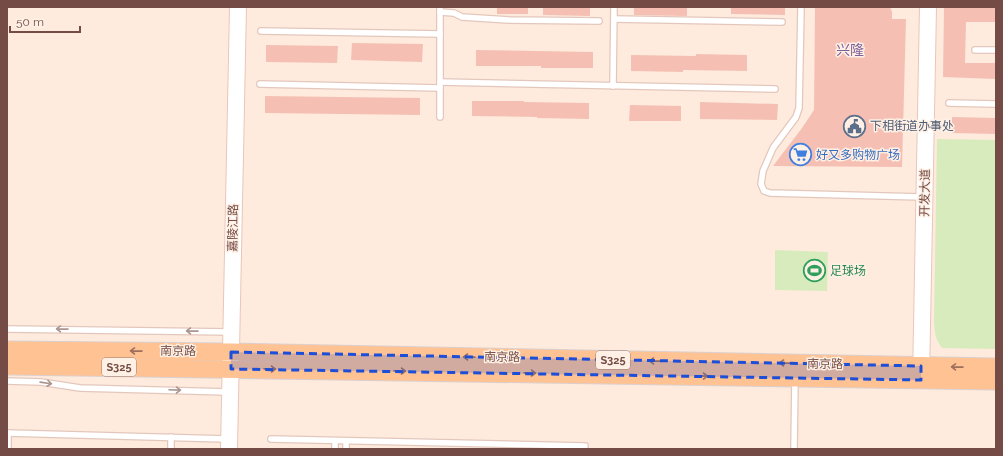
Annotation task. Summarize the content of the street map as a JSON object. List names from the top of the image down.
{
  "streets": {
    "main road": ["南京路", "S325"],
    "street": ["开发大道", "嘉陵江路"]
  },
  "crossings": [
    ["开发大道", "南京路"],
    ["嘉陵江路", "南京路"]
  ],
  "districts": ["兴隆"],
  "places": {
    "public building": ["下相街道办事处"],
    "supermarket": ["好又多购物广场"],
    "sports": ["足球场"]
  },
  "scale_bar": "50 m"
}
